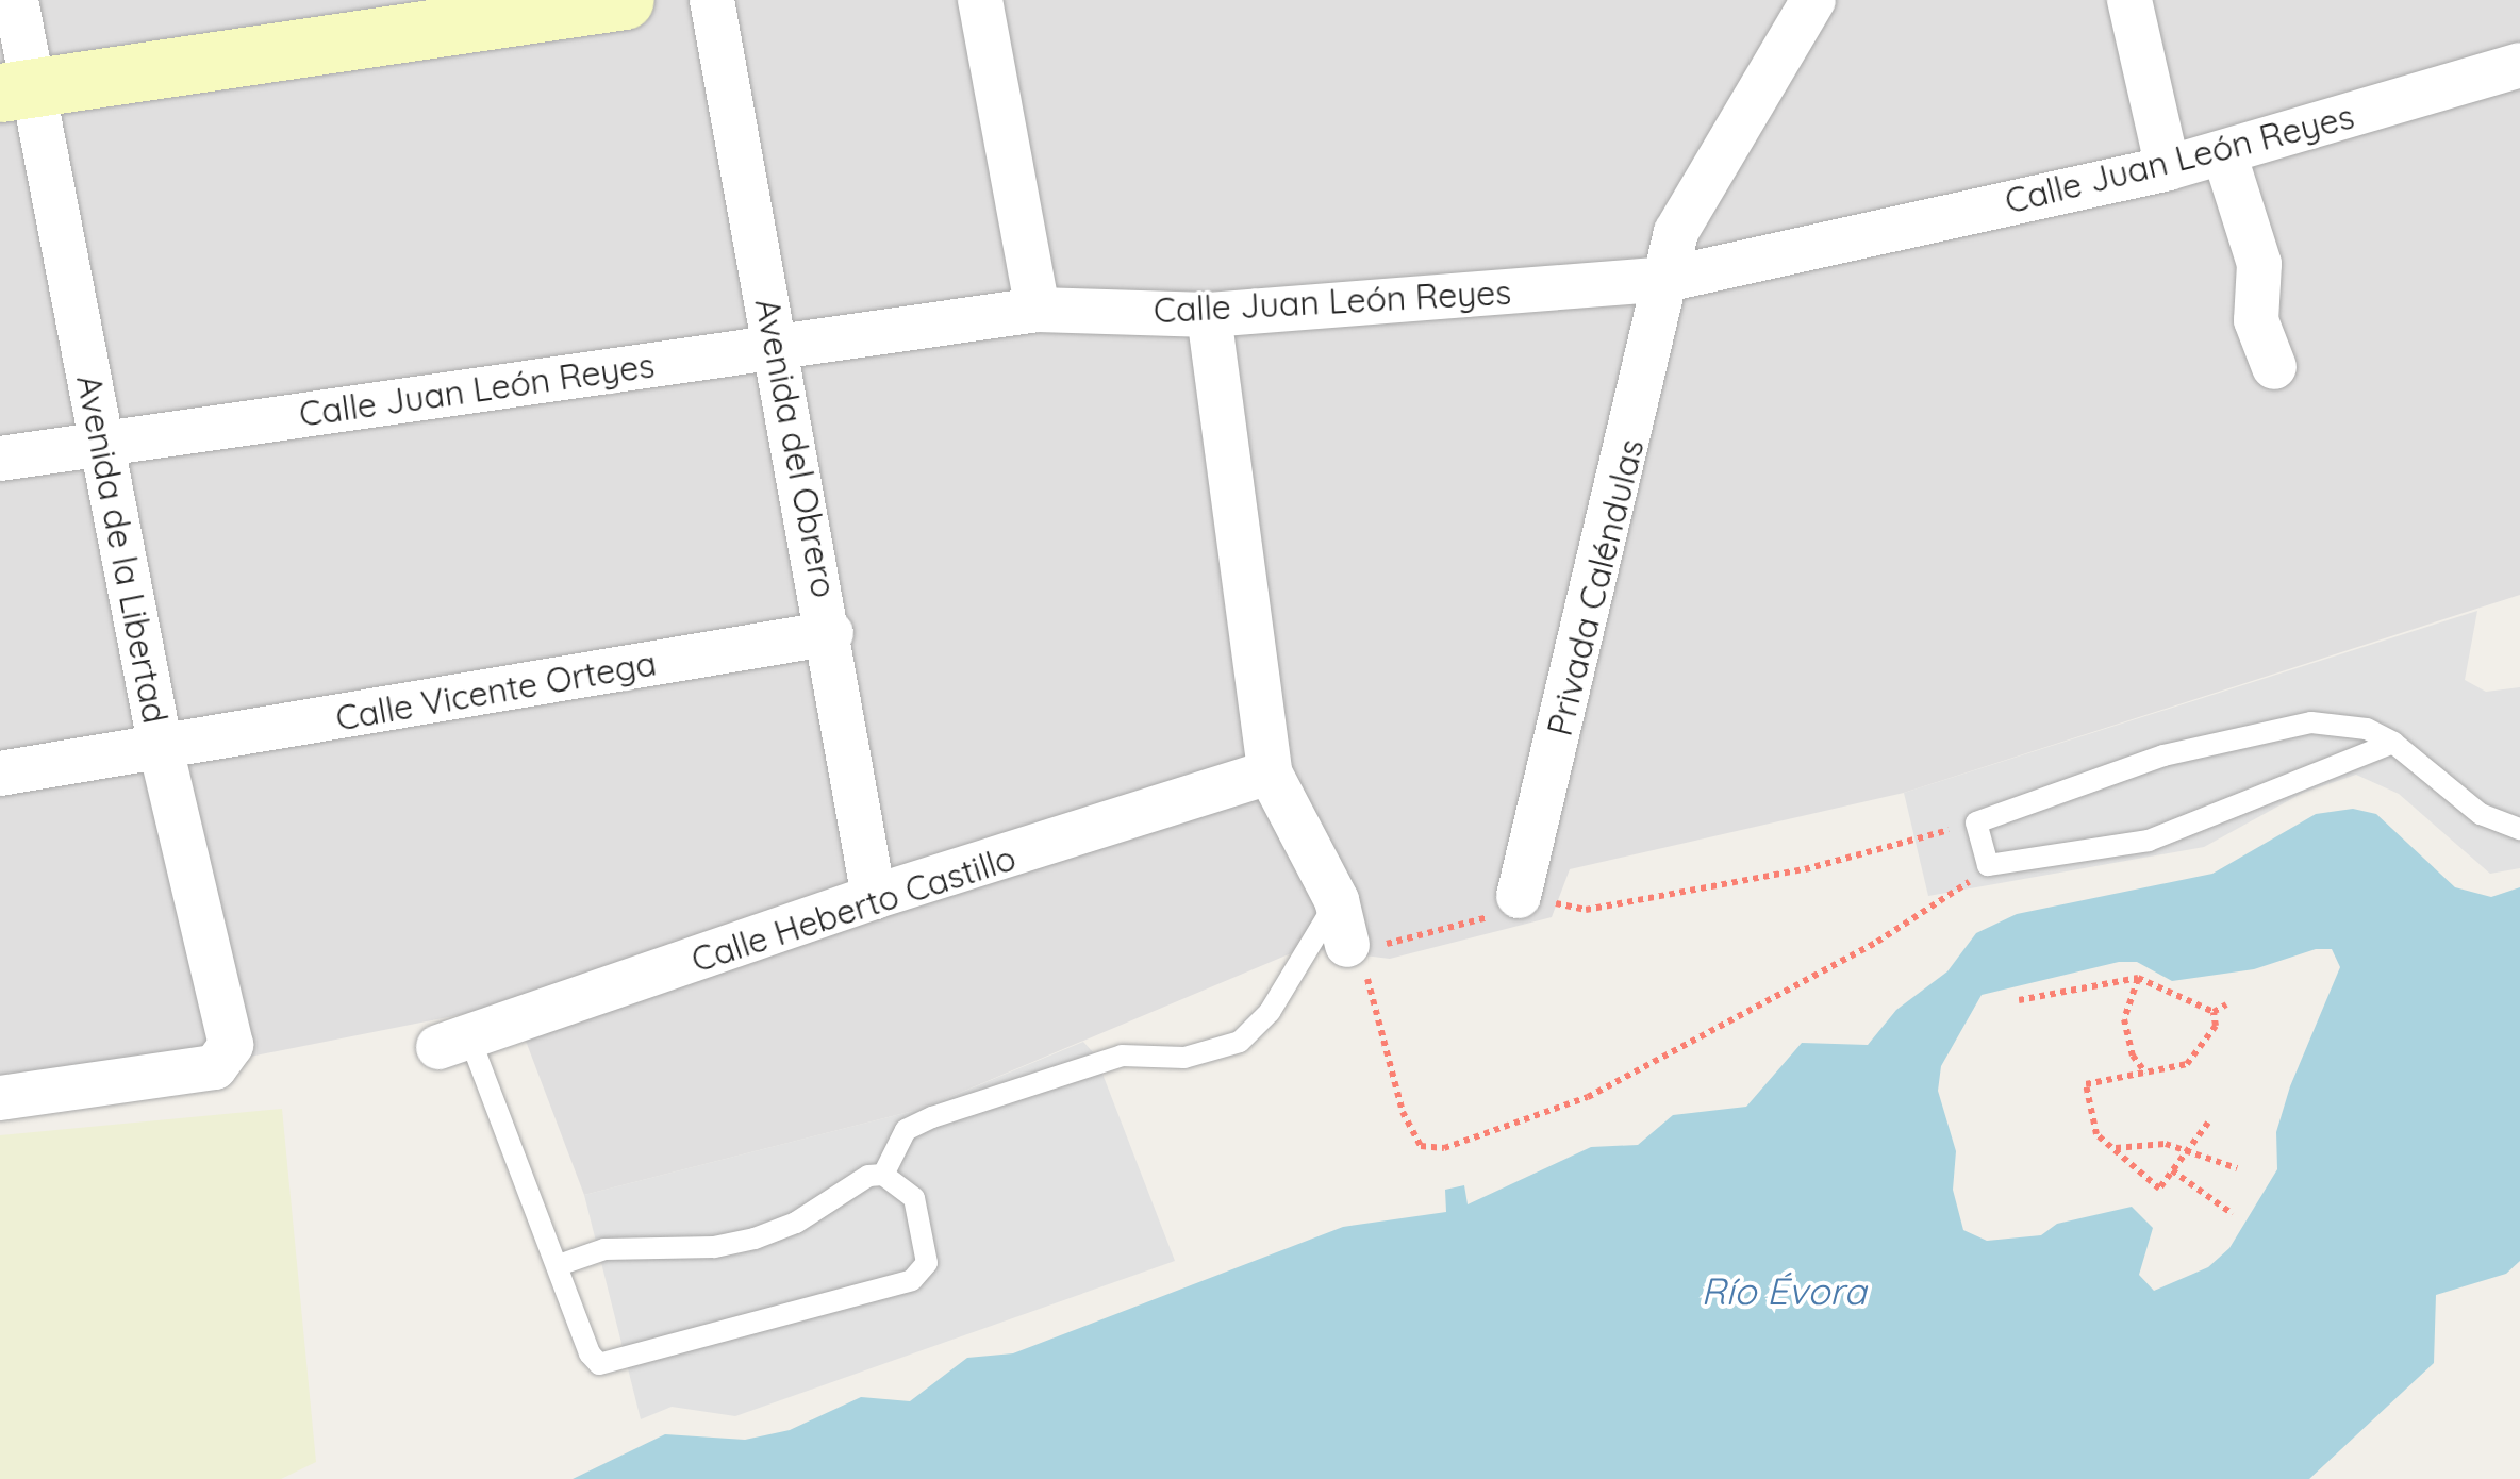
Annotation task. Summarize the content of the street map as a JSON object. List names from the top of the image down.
{
  "streets": {
    "street": [
      "Calle Juan León Reyes",
      "Avenida del Obrero",
      "Avenida de la Libertad",
      "Privada Caléndulas",
      "Calle Vicente Ortega",
      "Calle Heberto Castillo"
    ]
  },
  "crossings": [
    ["Calle Juan León Reyes", "Avenida del Obrero"],
    ["Calle Juan León Reyes", "Avenida de la Libertad"],
    ["Calle Juan León Reyes", "Privada Caléndulas"],
    ["Avenida del Obrero", "Calle Vicente Ortega"],
    ["Avenida del Obrero", "Calle Heberto Castillo"],
    ["Avenida de la Libertad", "Calle Vicente Ortega"]
  ],
  "water": ["Río Évora"]
}
